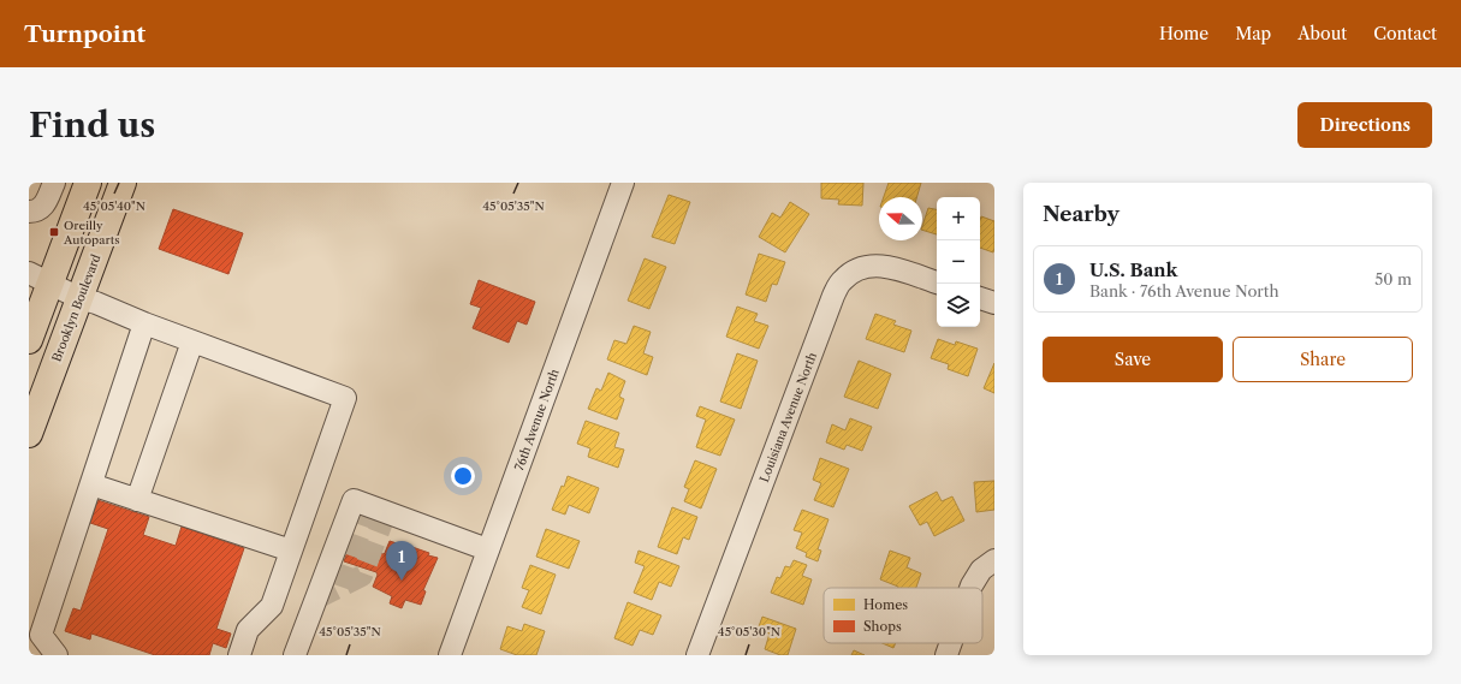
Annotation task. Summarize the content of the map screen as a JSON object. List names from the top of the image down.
{
  "streets": {
    "main road": ["Brooklyn Boulevard"],
    "street": ["Louisiana Avenue North", "76th Avenue North"]
  },
  "places": {
    "transit": ["Oreilly Autoparts"]
  },
  "legend": ["Homes", "Shops"],
  "north": "left",
  "page": {
    "header": "Turnpoint",
    "nav": [
      "Home",
      "Map",
      "About",
      "Contact"
    ],
    "buttons": [
      "Directions",
      ["Save", "Share"]
    ],
    "title": "Find us",
    "heading": "Nearby",
    "map_buttons": ["+", "−"],
    "list": [
      {
        "mark": "1",
        "name": "U.S. Bank",
        "note": "Bank · 76th Avenue North",
        "value": "50 m"
      }
    ],
    "pins": "1"
  },
  "coordinates": ["45°05'40\"N", "45°05'35\"N", "45°05'30\"N"]
}
